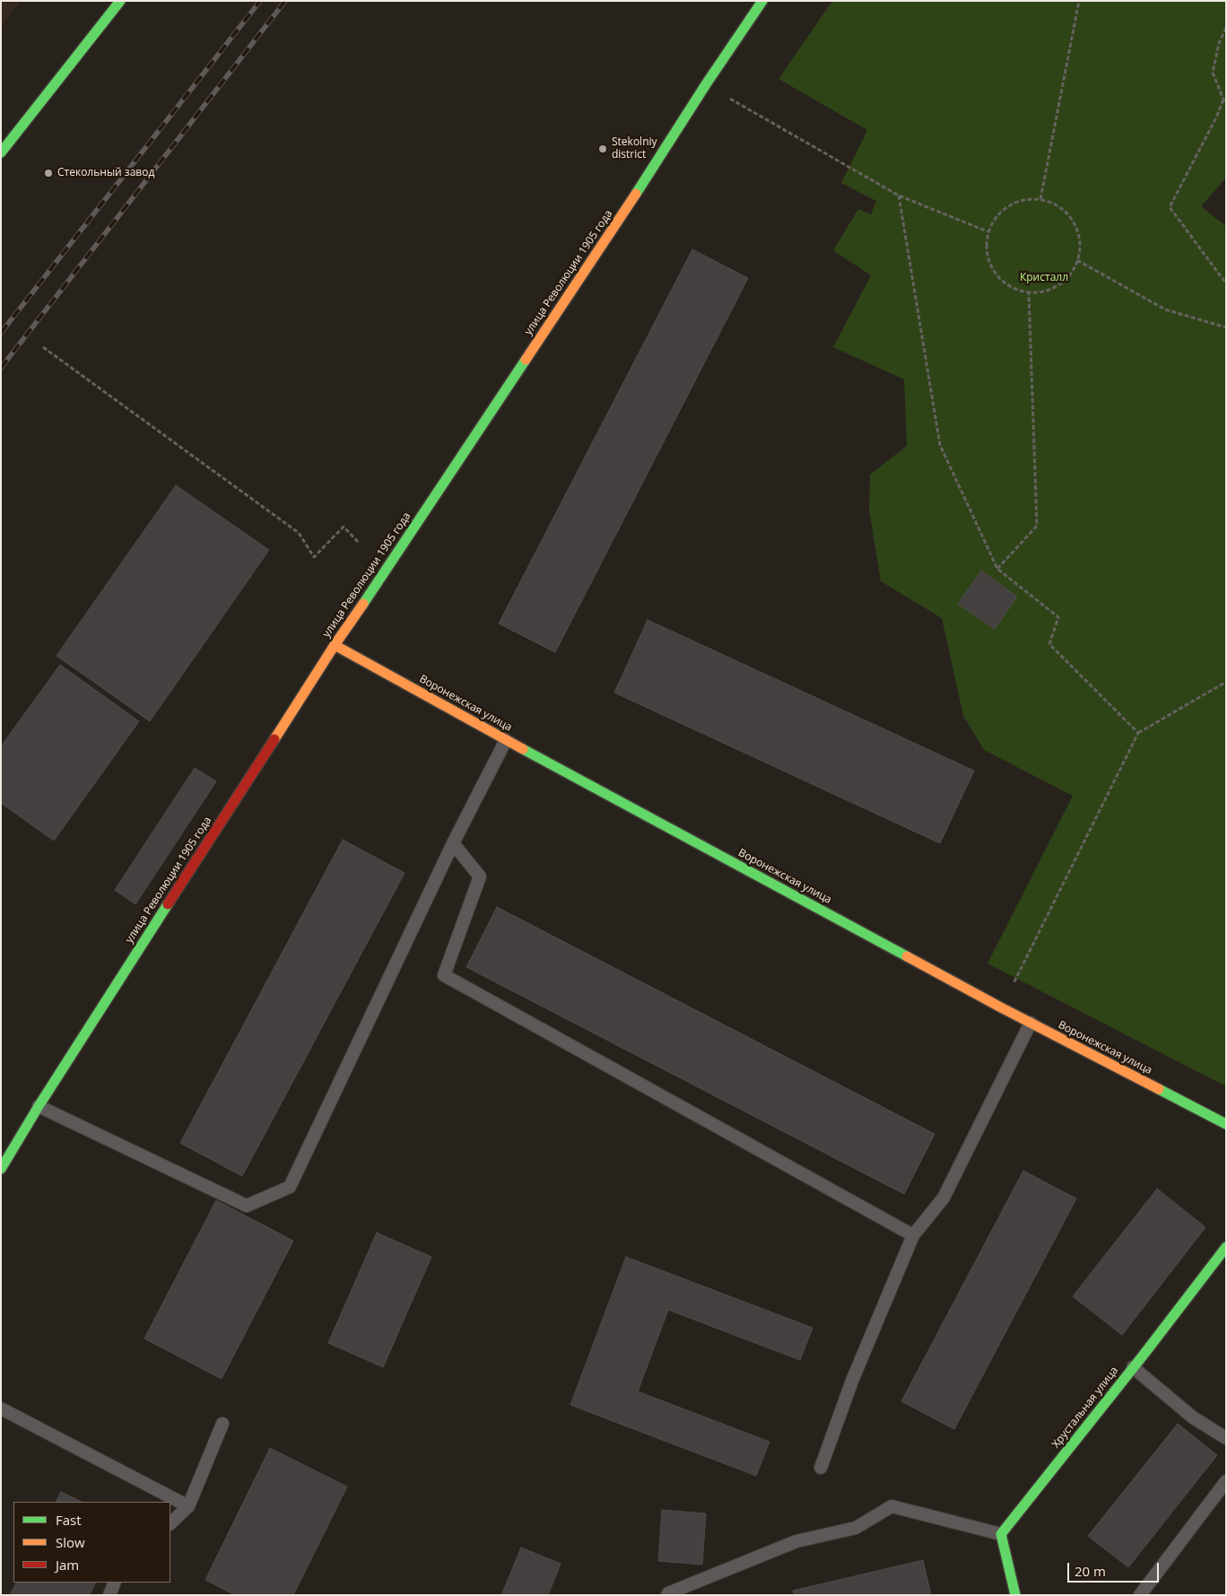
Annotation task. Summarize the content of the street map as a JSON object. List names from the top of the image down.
{
  "streets": {
    "street": ["улица Революции 1905 года", "Воронежская улица", "Хрустальная улица"]
  },
  "crossings": [
    ["улица Революции 1905 года", "Воронежская улица"]
  ],
  "parks": ["Кристалл"],
  "places": ["Stekolniy district", "Стекольный завод"],
  "legend": ["Fast", "Slow", "Jam"],
  "scale_bar": "20 m"
}
